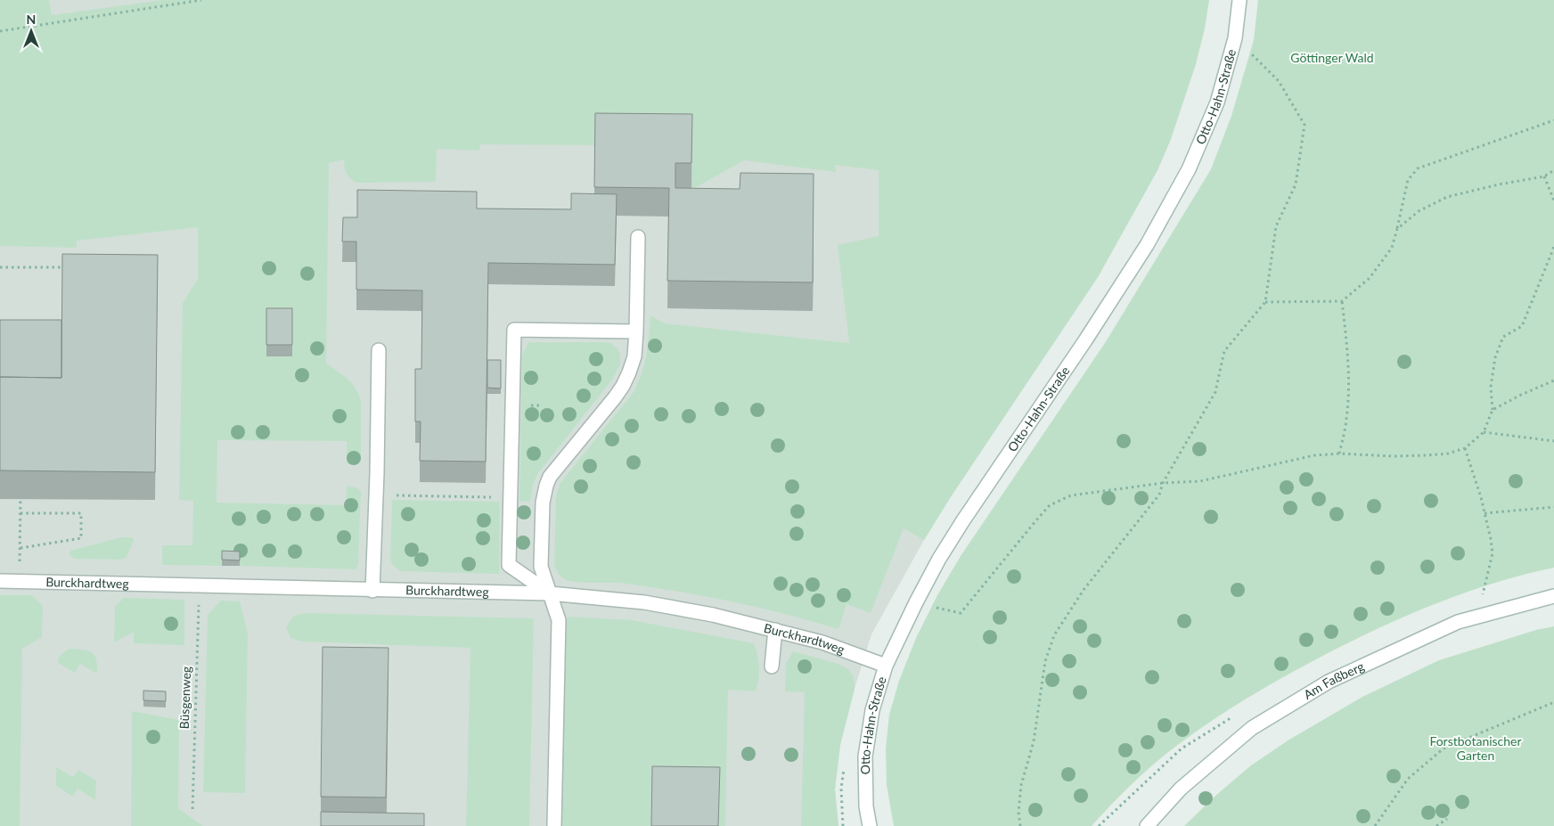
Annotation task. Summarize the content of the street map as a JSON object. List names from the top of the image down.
{
  "streets": {
    "street": ["Otto-Hahn-Straße", "Burckhardtweg", "Am Faßberg"],
    "path": ["Büsgenweg"]
  },
  "crossings": [
    ["Otto-Hahn-Straße", "Burckhardtweg"],
    ["Burckhardtweg", "Büsgenweg"]
  ],
  "parks": ["Göttinger Wald", "Forstbotanischer Garten"],
  "north": "top"
}
